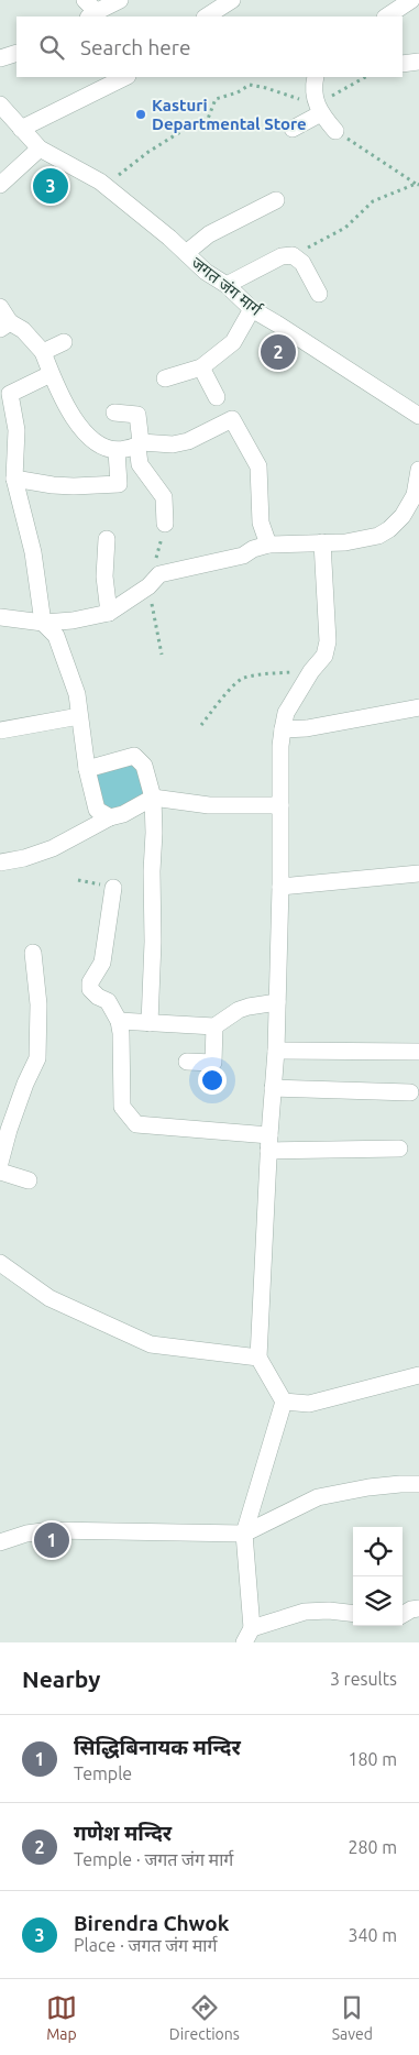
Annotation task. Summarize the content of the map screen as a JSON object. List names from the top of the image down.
{
  "streets": {
    "street": ["जगत जंग मार्ग"]
  },
  "places": ["Kasturi Departmental Store"],
  "page": {
    "search": "Search here",
    "pins": ["3", "2", "1"],
    "heading": ["Nearby", "3 results"],
    "list": [
      {
        "mark": "1",
        "name": "सिद्धिबिनायक मन्दिर",
        "note": "Temple",
        "value": "180 m"
      },
      {
        "mark": "2",
        "name": "गणेश मन्दिर",
        "note": "Temple · जगत जंग मार्ग",
        "value": "280 m"
      },
      {
        "mark": "3",
        "name": "Birendra Chwok",
        "note": "Place · जगत जंग मार्ग",
        "value": "340 m"
      }
    ],
    "nav": ["Map", "Directions", "Saved"]
  }
}
